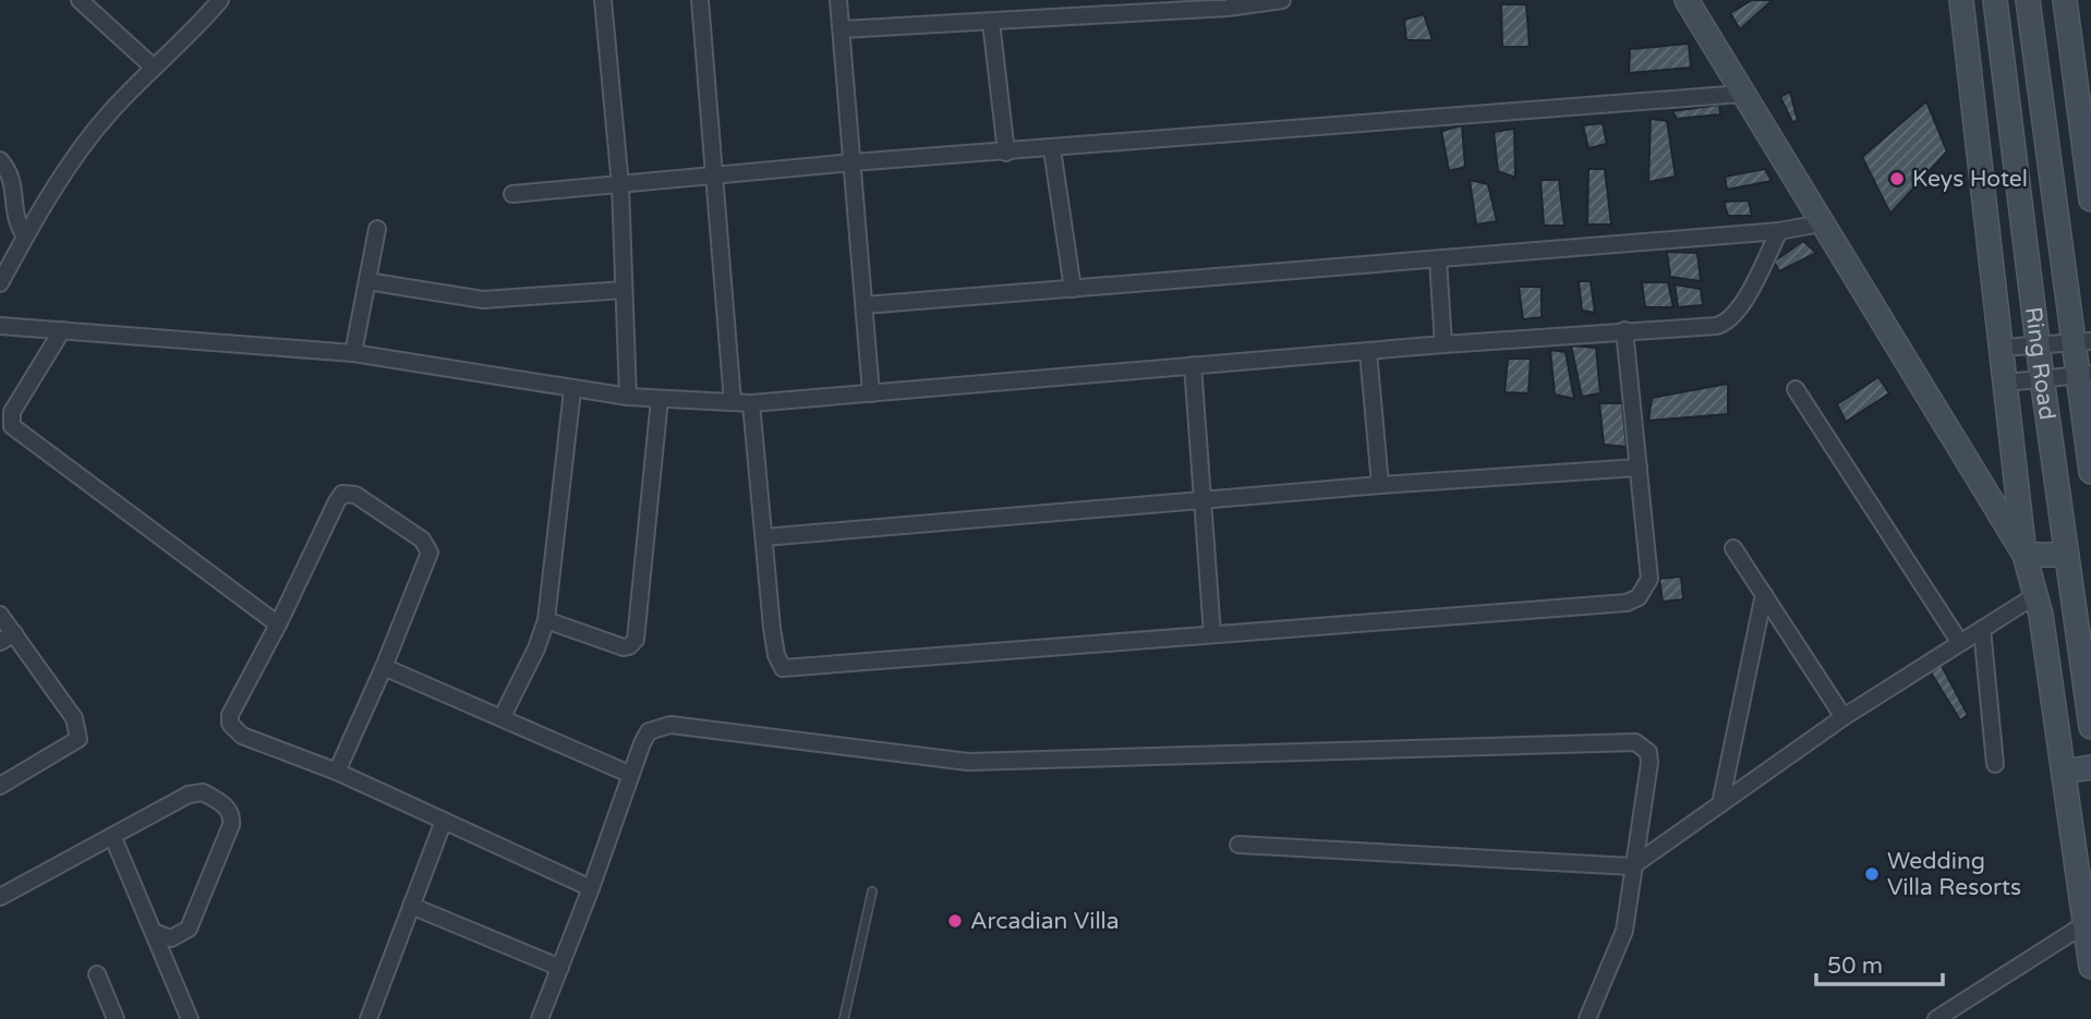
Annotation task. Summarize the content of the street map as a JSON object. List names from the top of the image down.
{
  "streets": {
    "street": ["Ring Road"]
  },
  "places": ["Keys Hotel", "Wedding Villa Resorts", "Arcadian Villa"],
  "scale_bar": "50 m"
}
